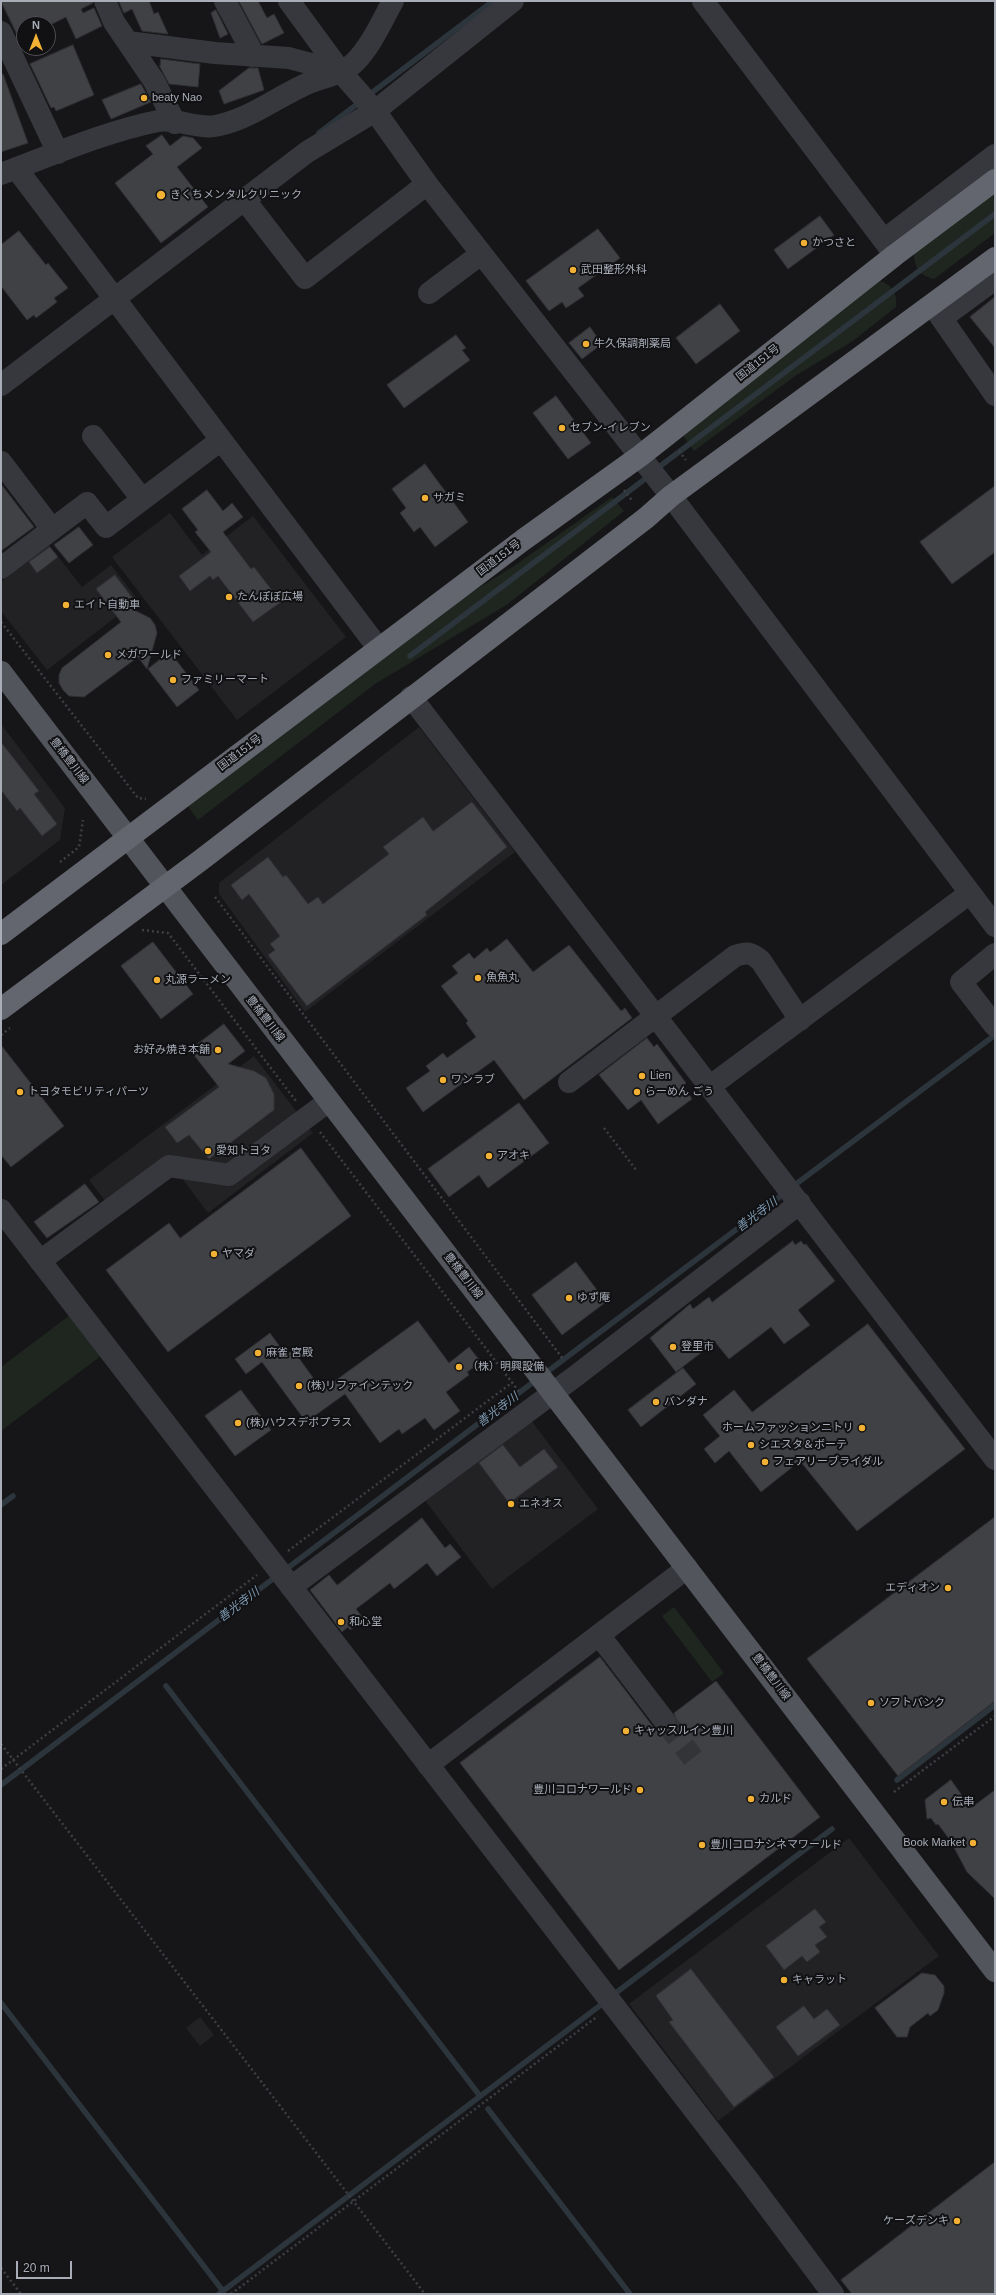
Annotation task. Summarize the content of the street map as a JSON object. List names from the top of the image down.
{
  "streets": {
    "highway": ["国道151号"],
    "main road": ["豊橋豊川線"]
  },
  "crossings": [
    ["国道151号", "豊橋豊川線"]
  ],
  "water": ["善光寺川"],
  "places": [
    "beaty Nao",
    "きくちメンタルクリニック",
    "かつさと",
    "武田整形外科",
    "牛久保調剤薬局",
    "セブン-イレブン",
    "サガミ",
    "たんぽぽ広場",
    "エイト自動車",
    "メガワールド",
    "ファミリーマート",
    "魚魚丸",
    "丸源ラーメン",
    "お好み焼き本舗",
    "Lien",
    "ワンラブ",
    "トヨタモビリティパーツ",
    "らーめん ごう",
    "愛知トヨタ",
    "アオキ",
    "ヤマダ",
    "ゆず庵",
    "登里市",
    "麻雀 宮殿",
    "（株）明興設備",
    "(株)リファインテック",
    "バンダナ",
    "(株)ハウスデポプラス",
    "ホームファッションニトリ",
    "シエスタ＆ボーテ",
    "フェアリーブライダル",
    "エネオス",
    "エディオン",
    "和心堂",
    "ソフトバンク",
    "キャッスルイン豊川",
    "豊川コロナワールド",
    "カルド",
    "伝串",
    "Book Market",
    "豊川コロナシネマワールド",
    "キャラット",
    "ケーズデンキ"
  ],
  "scale_bar": "20 m",
  "north": "top"
}
